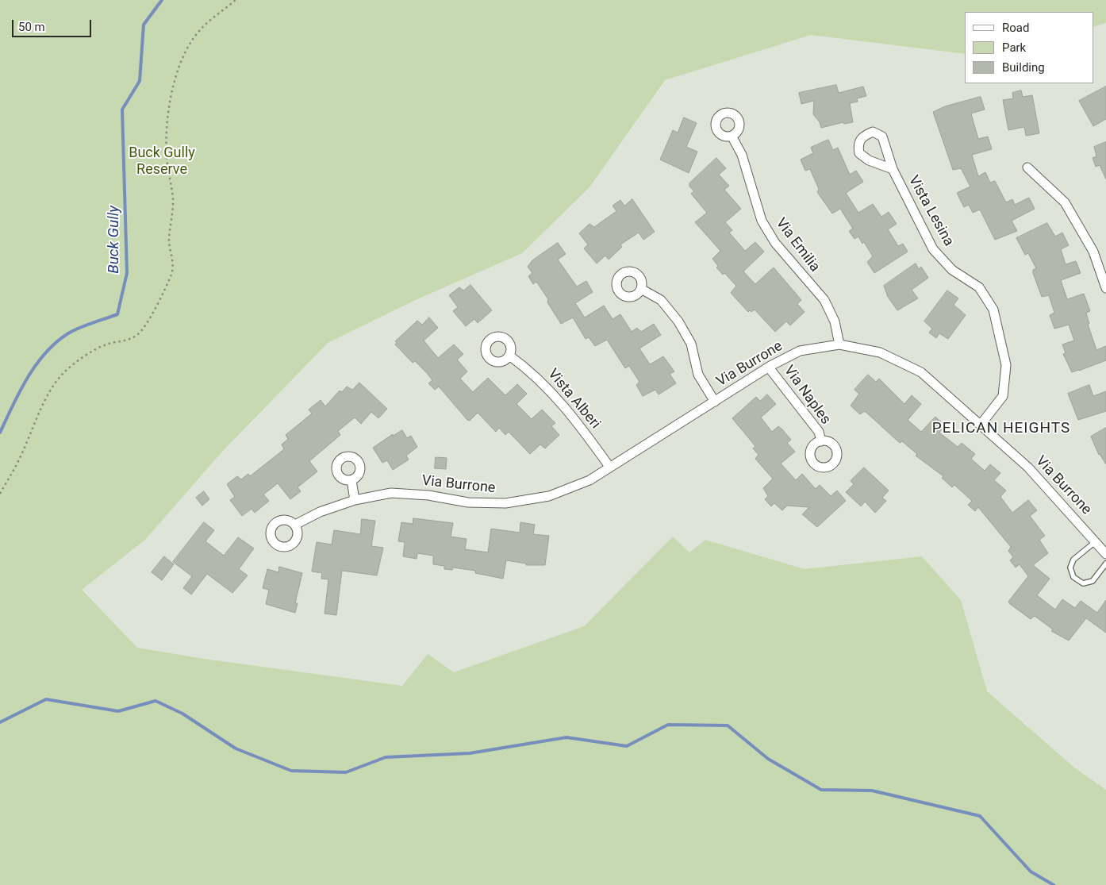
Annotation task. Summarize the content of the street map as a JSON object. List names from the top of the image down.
{
  "streets": {
    "street": [
      "Vista Lesina",
      "Via Emilia",
      "Via Burrone",
      "Via Naples",
      "Vista Alberi"
    ]
  },
  "crossings": [
    ["Vista Lesina", "Via Burrone"],
    ["Via Emilia", "Via Burrone"],
    ["Via Burrone", "Via Naples"],
    ["Via Burrone", "Vista Alberi"]
  ],
  "districts": ["PELICAN HEIGHTS"],
  "water": ["Buck Gully"],
  "parks": ["Buck Gully Reserve"],
  "legend": ["Road", "Park", "Building"],
  "scale_bar": "50 m"
}
